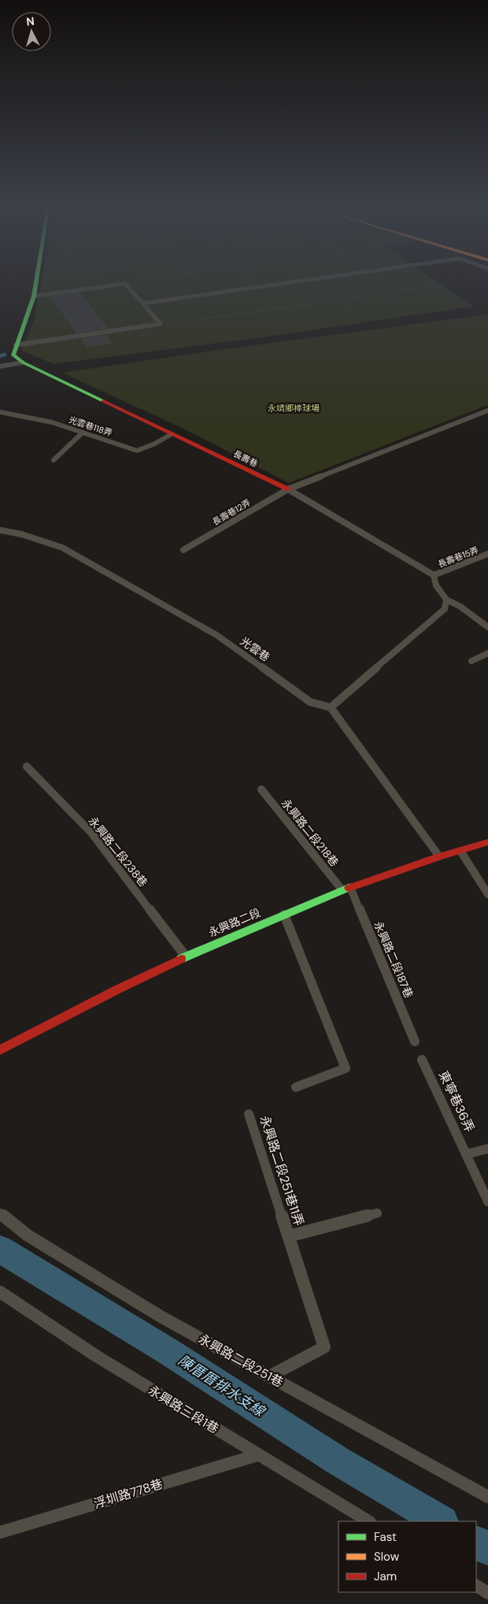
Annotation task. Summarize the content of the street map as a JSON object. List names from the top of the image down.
{
  "streets": {
    "street": ["長壽巷", "永興路二段"],
    "lane": [
      "光雲巷118弄",
      "長壽巷12弄",
      "長壽巷15弄",
      "光雲巷",
      "永興路二段218巷",
      "永興路二段238巷",
      "永興路二段187巷",
      "東寧巷36弄",
      "永興路二段251巷11弄",
      "永興路二段251巷",
      "永興路三段1巷",
      "浮圳路778巷"
    ]
  },
  "crossings": [
    ["光雲巷118弄", "長壽巷"],
    ["長壽巷", "長壽巷12弄"],
    ["長壽巷", "長壽巷15弄"],
    ["永興路二段218巷", "永興路二段"],
    ["永興路二段218巷", "永興路二段187巷"],
    ["永興路二段238巷", "永興路二段"],
    ["永興路二段", "永興路二段187巷"],
    ["永興路二段251巷11弄", "永興路二段251巷"],
    ["永興路三段1巷", "浮圳路778巷"]
  ],
  "water": ["陳厝厝排水支線"],
  "parks": ["永靖鄉棒球場"],
  "legend": ["Fast", "Slow", "Jam"],
  "north": "top"
}
